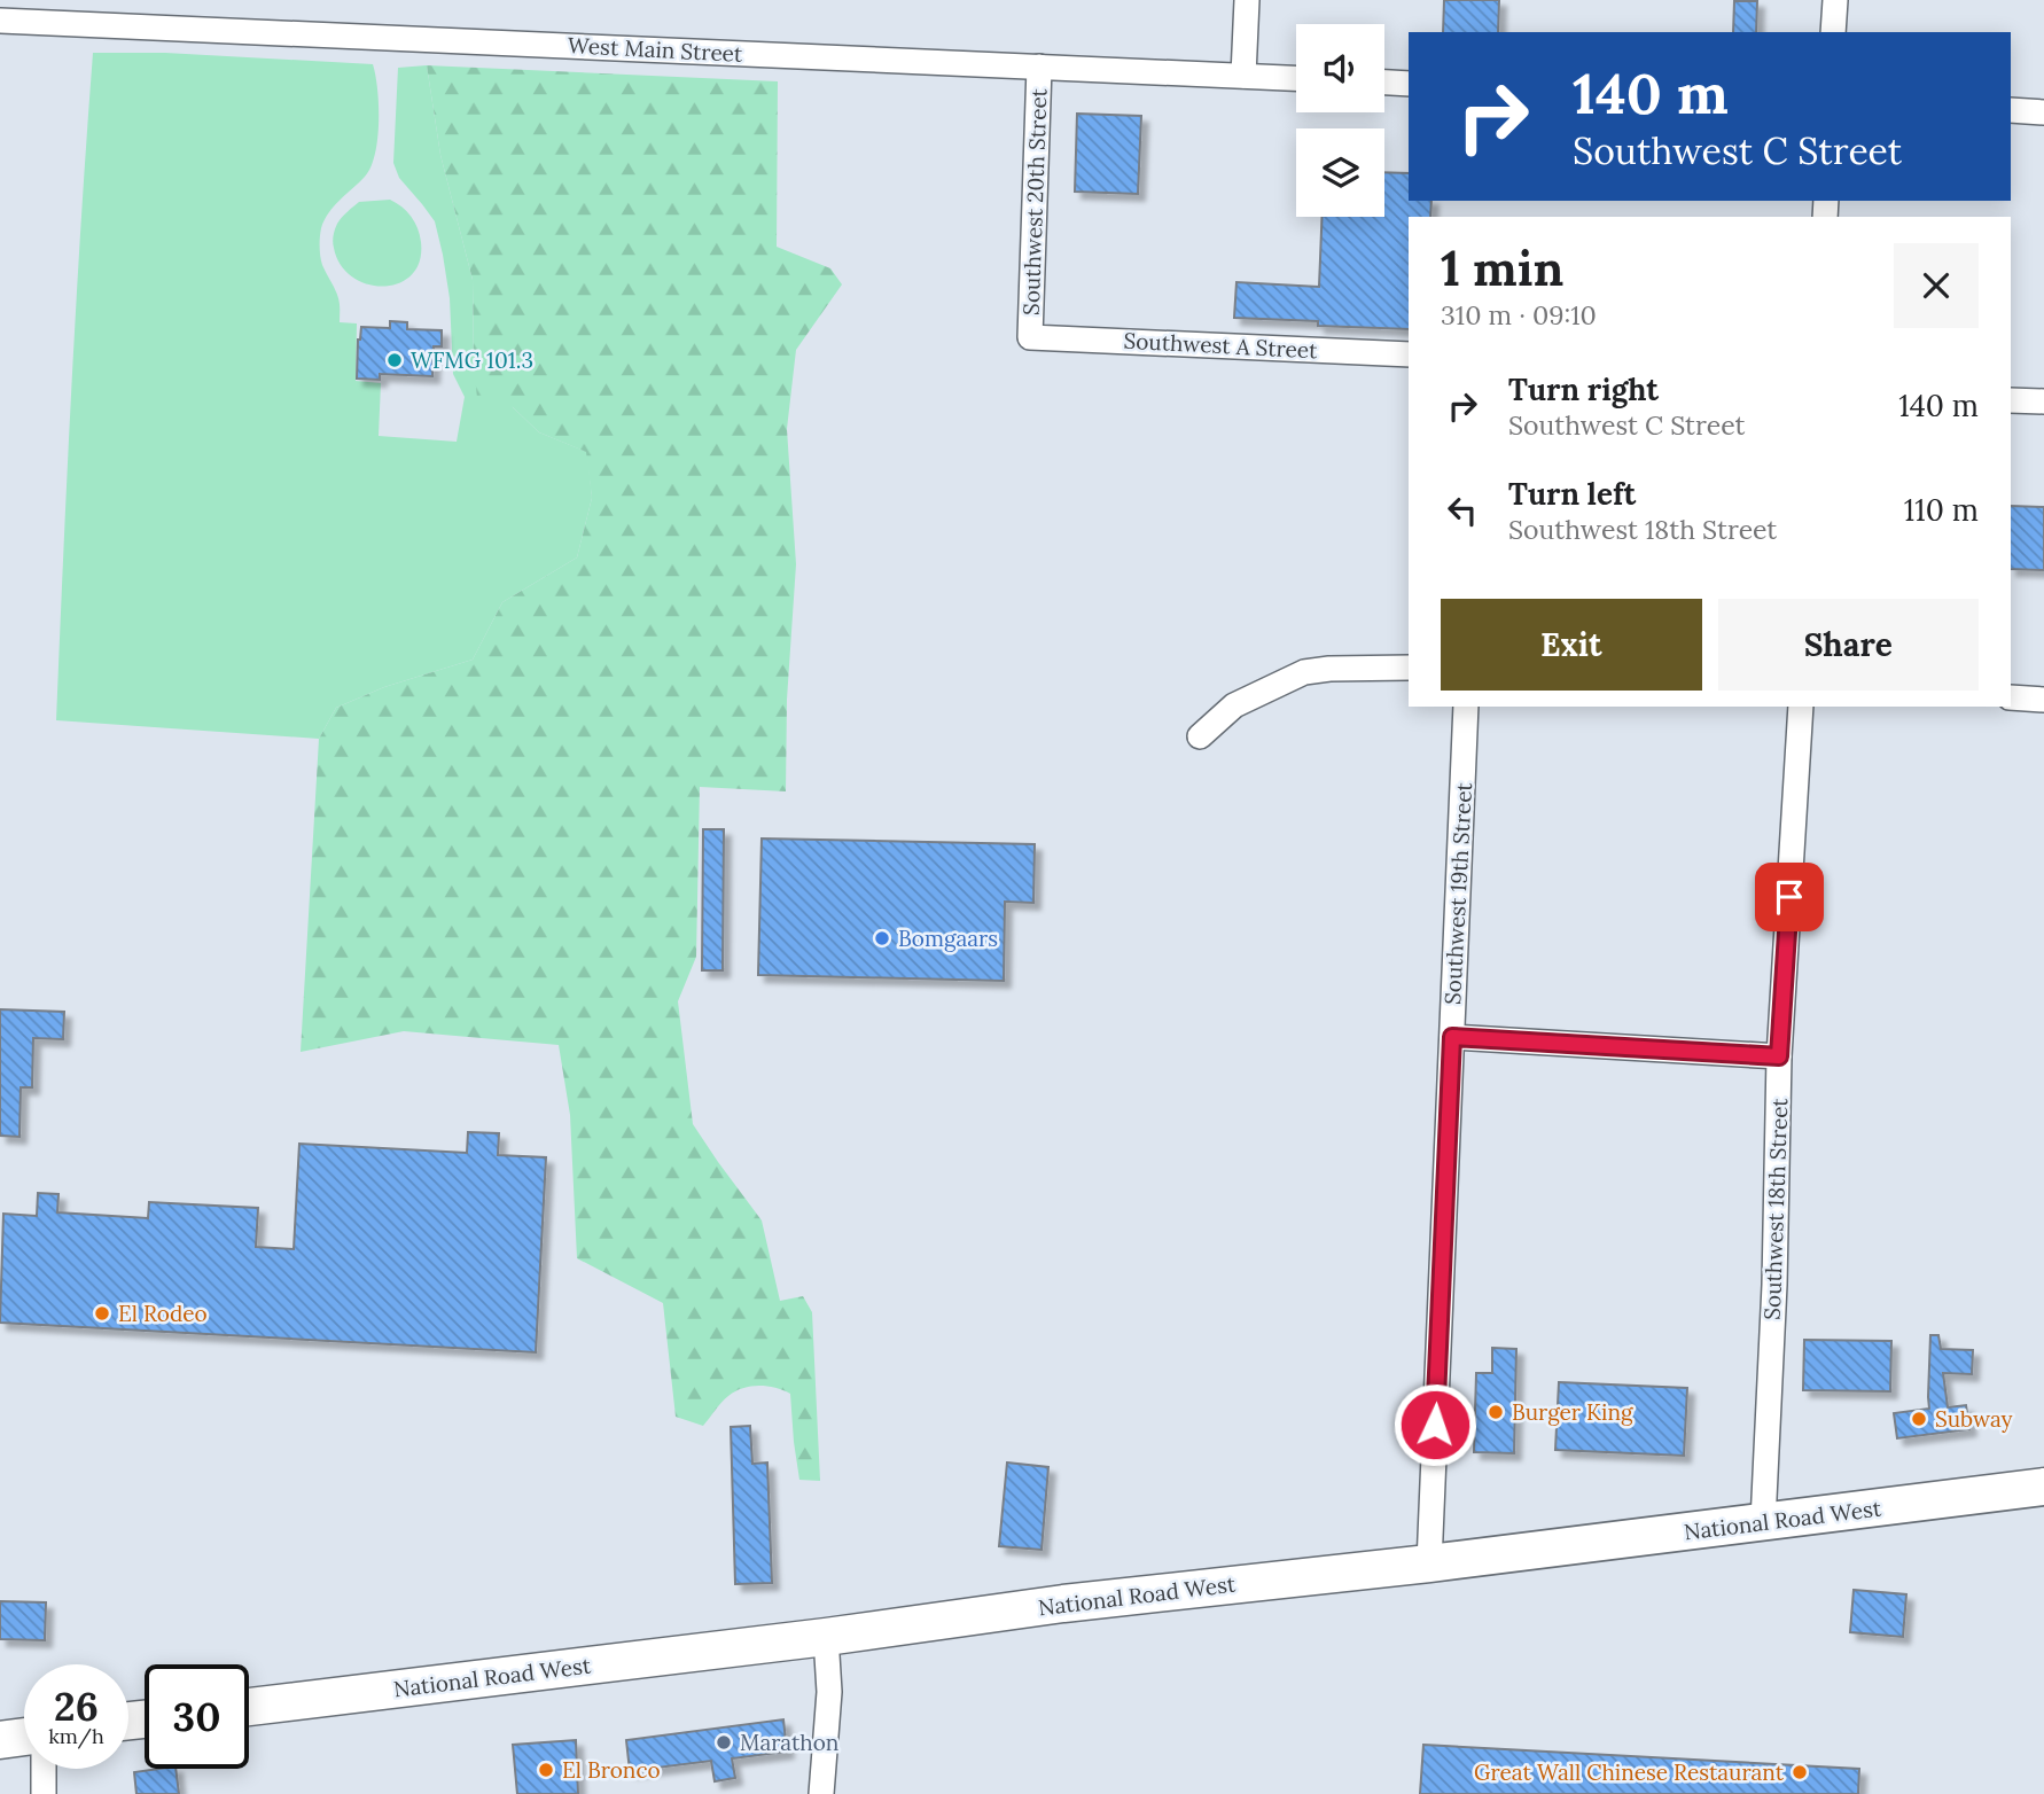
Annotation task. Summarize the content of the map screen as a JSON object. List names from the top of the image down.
{
  "streets": {
    "main road": ["National Road West"],
    "street": [
      "West Main Street",
      "Southwest 20th Street",
      "Southwest A Street",
      "Southwest 19th Street",
      "Southwest 18th Street"
    ]
  },
  "crossings": [
    ["West Main Street", "Southwest 20th Street"],
    ["Southwest 20th Street", "Southwest A Street"],
    ["Southwest 19th Street", "National Road West"],
    ["Southwest 18th Street", "National Road West"]
  ],
  "places": [
    "WFMG 101.3",
    "Bomgaars",
    "El Rodeo",
    "Burger King",
    "Subway",
    "Marathon",
    "El Bronco",
    "Great Wall Chinese Restaurant"
  ],
  "page": {
    "turn": ["140 m", "Southwest C Street"],
    "heading": ["1 min", "310 m · 09:10"],
    "list": [
      {
        "name": "Turn right",
        "note": "Southwest C Street",
        "value": "140 m"
      },
      {
        "name": "Turn left",
        "note": "Southwest 18th Street",
        "value": "110 m"
      }
    ],
    "buttons": ["Exit", "Share"],
    "speed": "26 km/h",
    "limit": "30"
  }
}
